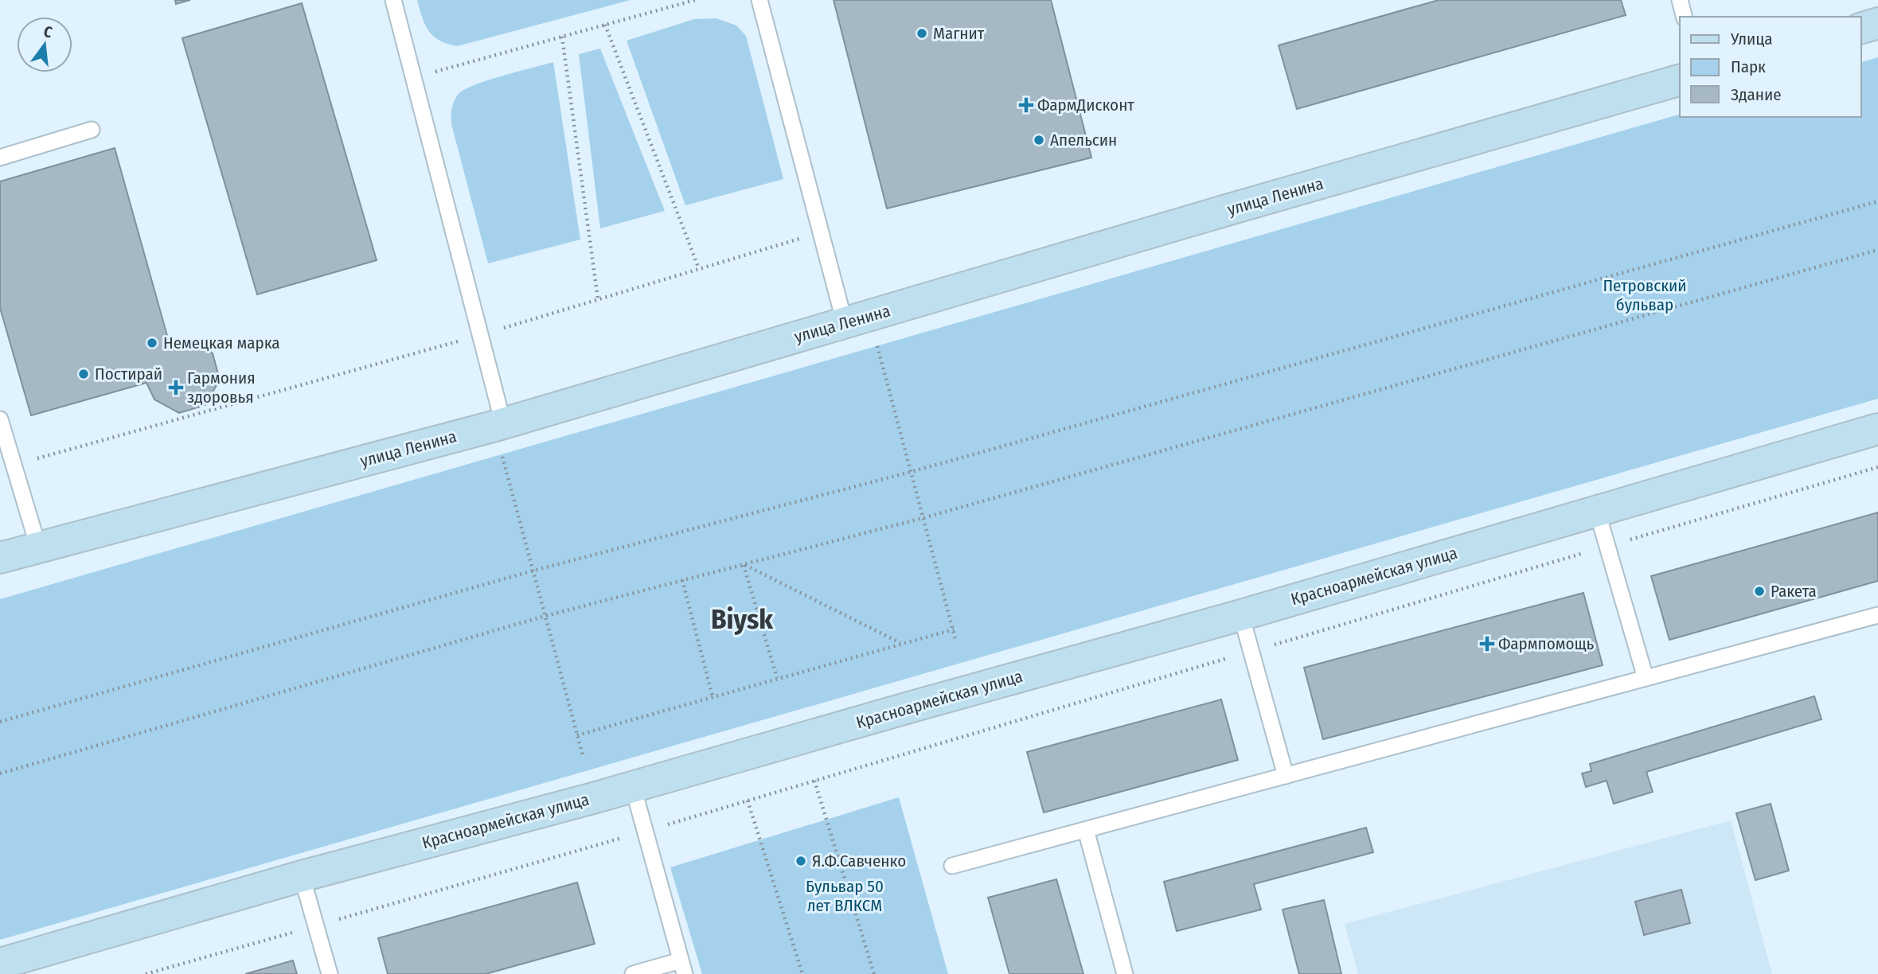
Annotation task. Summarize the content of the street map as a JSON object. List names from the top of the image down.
{
  "streets": {
    "main road": ["улица Ленина", "Красноармейская улица"]
  },
  "districts": ["Biysk"],
  "parks": ["Петровский бульвар", "Бульвар 50 лет ВЛКСМ"],
  "places": {
    "other": [
      "Магнит",
      "Апельсин",
      "Немецкая марка",
      "Постирай",
      "Ракета",
      "Я.Ф.Савченко"
    ],
    "health": ["ФармДисконт", "Гармония здоровья", "Фармпомощь"]
  },
  "legend": ["Улица", "Парк", "Здание"],
  "north": "top"
}
